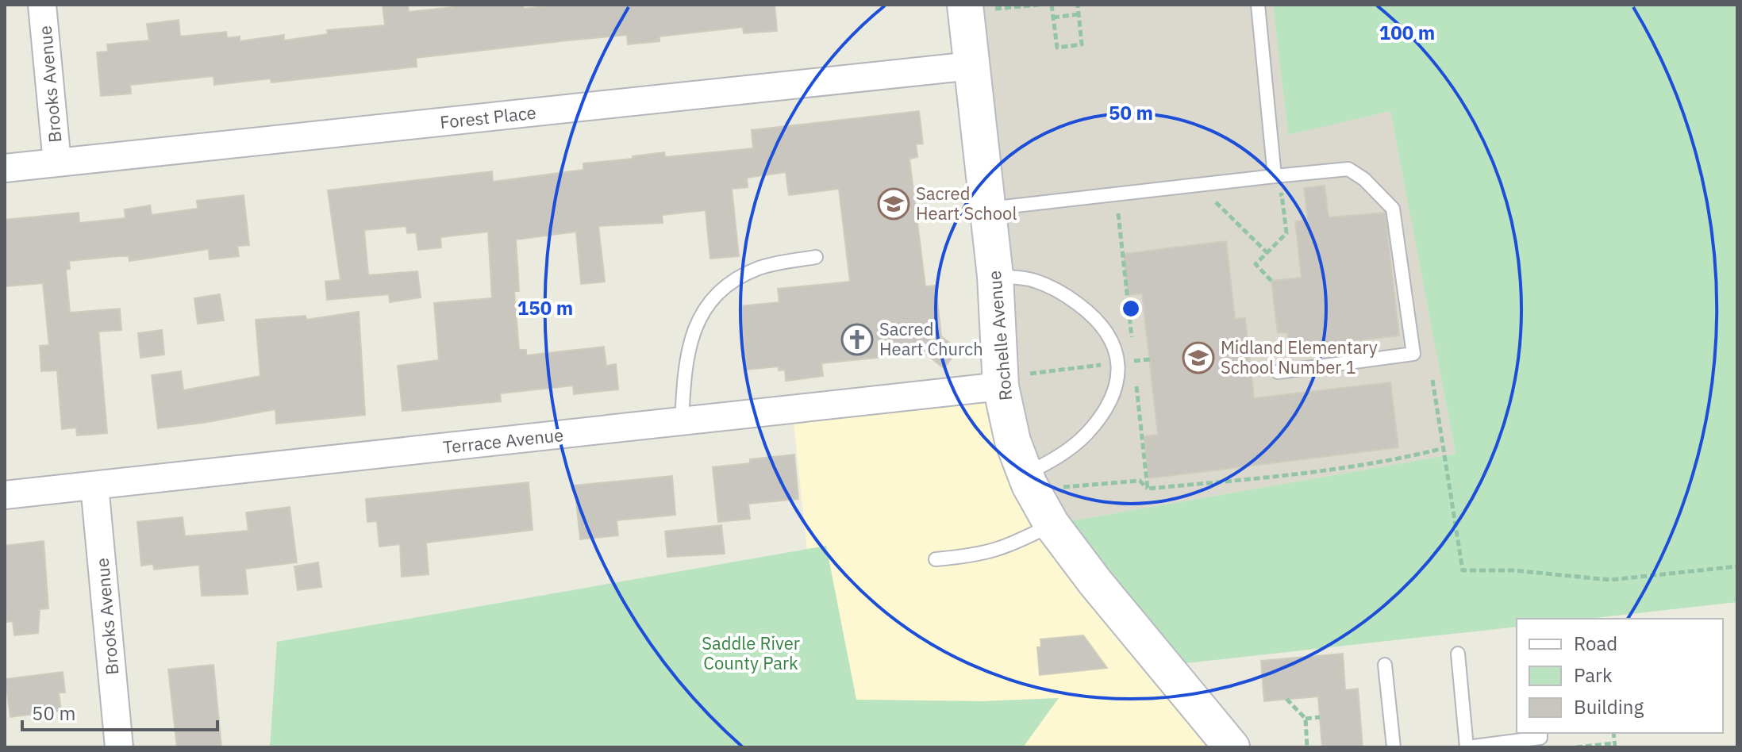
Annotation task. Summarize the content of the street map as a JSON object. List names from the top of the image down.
{
  "streets": {
    "street": [
      "Brooks Avenue",
      "Forest Place",
      "Rochelle Avenue",
      "Terrace Avenue"
    ]
  },
  "crossings": [
    ["Brooks Avenue", "Forest Place"],
    ["Brooks Avenue", "Terrace Avenue"],
    ["Forest Place", "Rochelle Avenue"],
    ["Rochelle Avenue", "Terrace Avenue"]
  ],
  "parks": ["Saddle River County Park"],
  "places": {
    "school or university": ["Sacred Heart School", "Midland Elementary School Number 1"],
    "church": ["Sacred Heart Church"]
  },
  "legend": ["Road", "Park", "Building"],
  "scale_bar": "50 m",
  "rings": ["100 m", "50 m", "150 m"]
}
